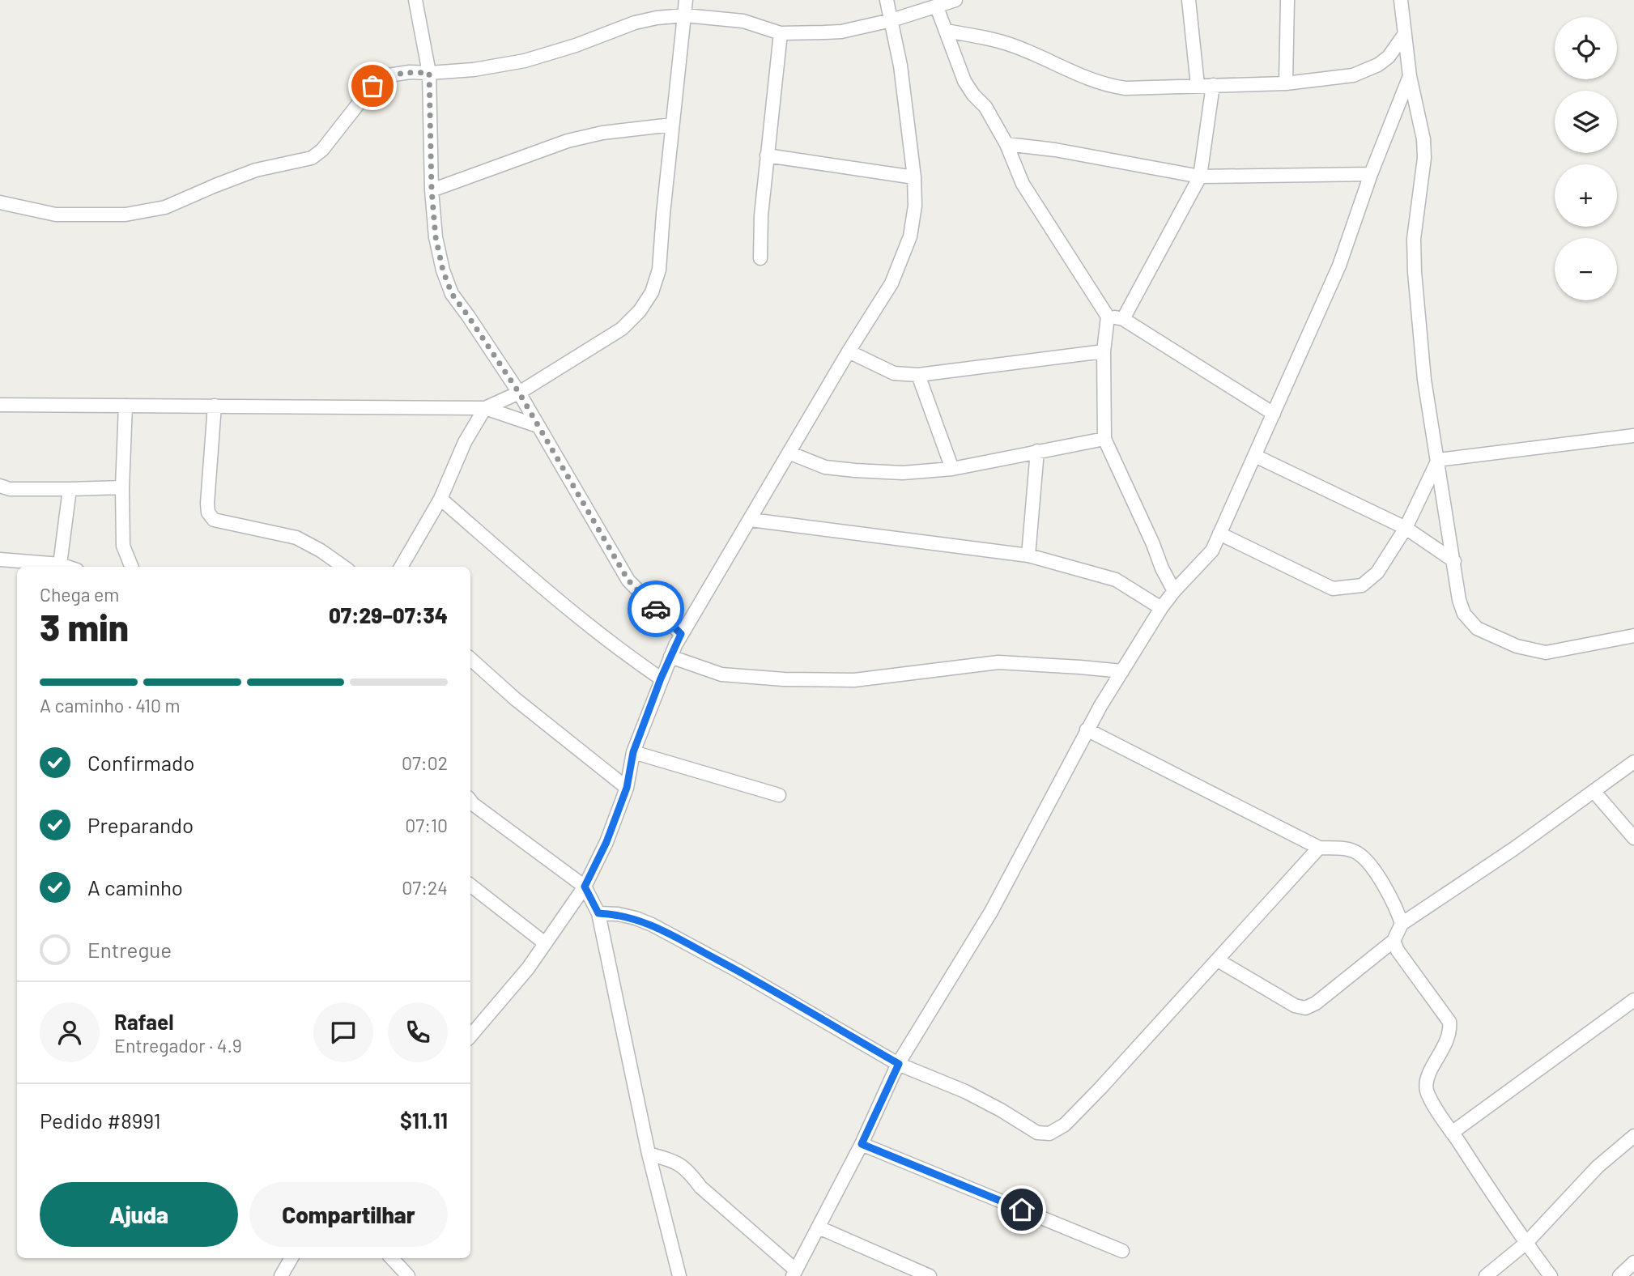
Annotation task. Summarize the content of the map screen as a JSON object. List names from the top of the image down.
{
  "page": {
    "map_buttons": ["+", "−"],
    "heading": ["3 min", "Chega em", "07:29–07:34"],
    "panel": [
      "Rafael",
      "Entregador · 4.9",
      "Pedido #8991",
      "$11.11"
    ],
    "bar": "A caminho · 410 m",
    "list": [
      ["Confirmado", "07:02"],
      ["Preparando", "07:10"],
      ["A caminho", "07:24"],
      "Entregue"
    ],
    "buttons": ["Ajuda", "Compartilhar"]
  }
}
